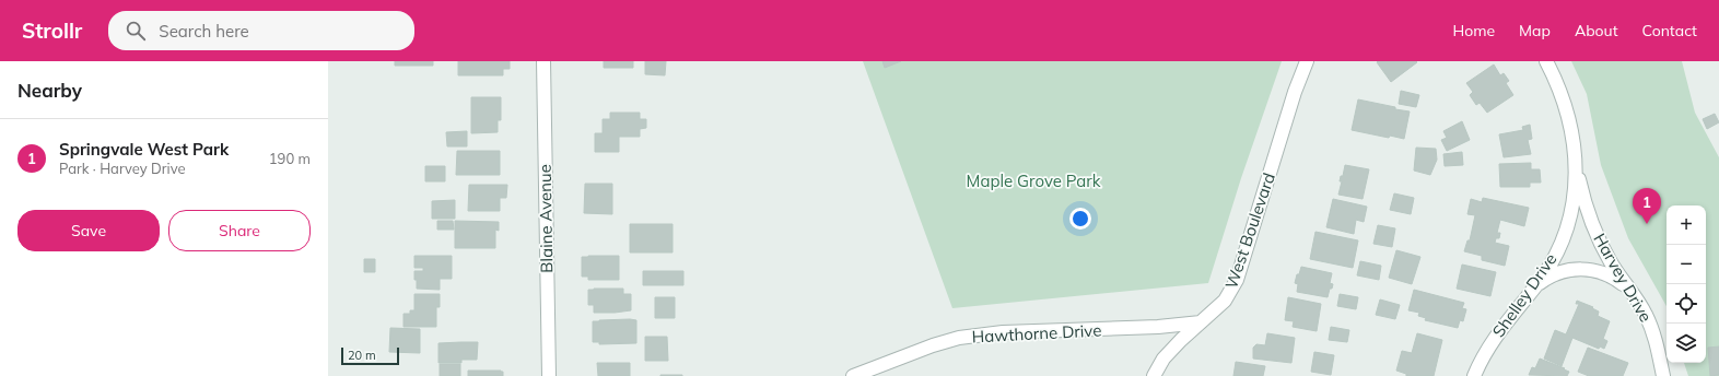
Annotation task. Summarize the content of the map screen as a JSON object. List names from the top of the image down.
{
  "streets": {
    "street": [
      "Blaine Avenue",
      "West Boulevard",
      "Harvey Drive",
      "Shelley Drive",
      "Hawthorne Drive"
    ]
  },
  "crossings": [
    ["West Boulevard", "Hawthorne Drive"],
    ["Harvey Drive", "Shelley Drive"]
  ],
  "parks": ["Maple Grove Park"],
  "scale_bar": "20 m",
  "page": {
    "header": "Strollr",
    "search": "Search here",
    "nav": [
      "Home",
      "Map",
      "About",
      "Contact"
    ],
    "heading": "Nearby",
    "list": [
      {
        "mark": "1",
        "name": "Springvale West Park",
        "note": "Park · Harvey Drive",
        "value": "190 m"
      }
    ],
    "pins": "1",
    "buttons": ["Save", "Share"],
    "map_buttons": ["+", "−"],
    "scale": "20 m"
  }
}
